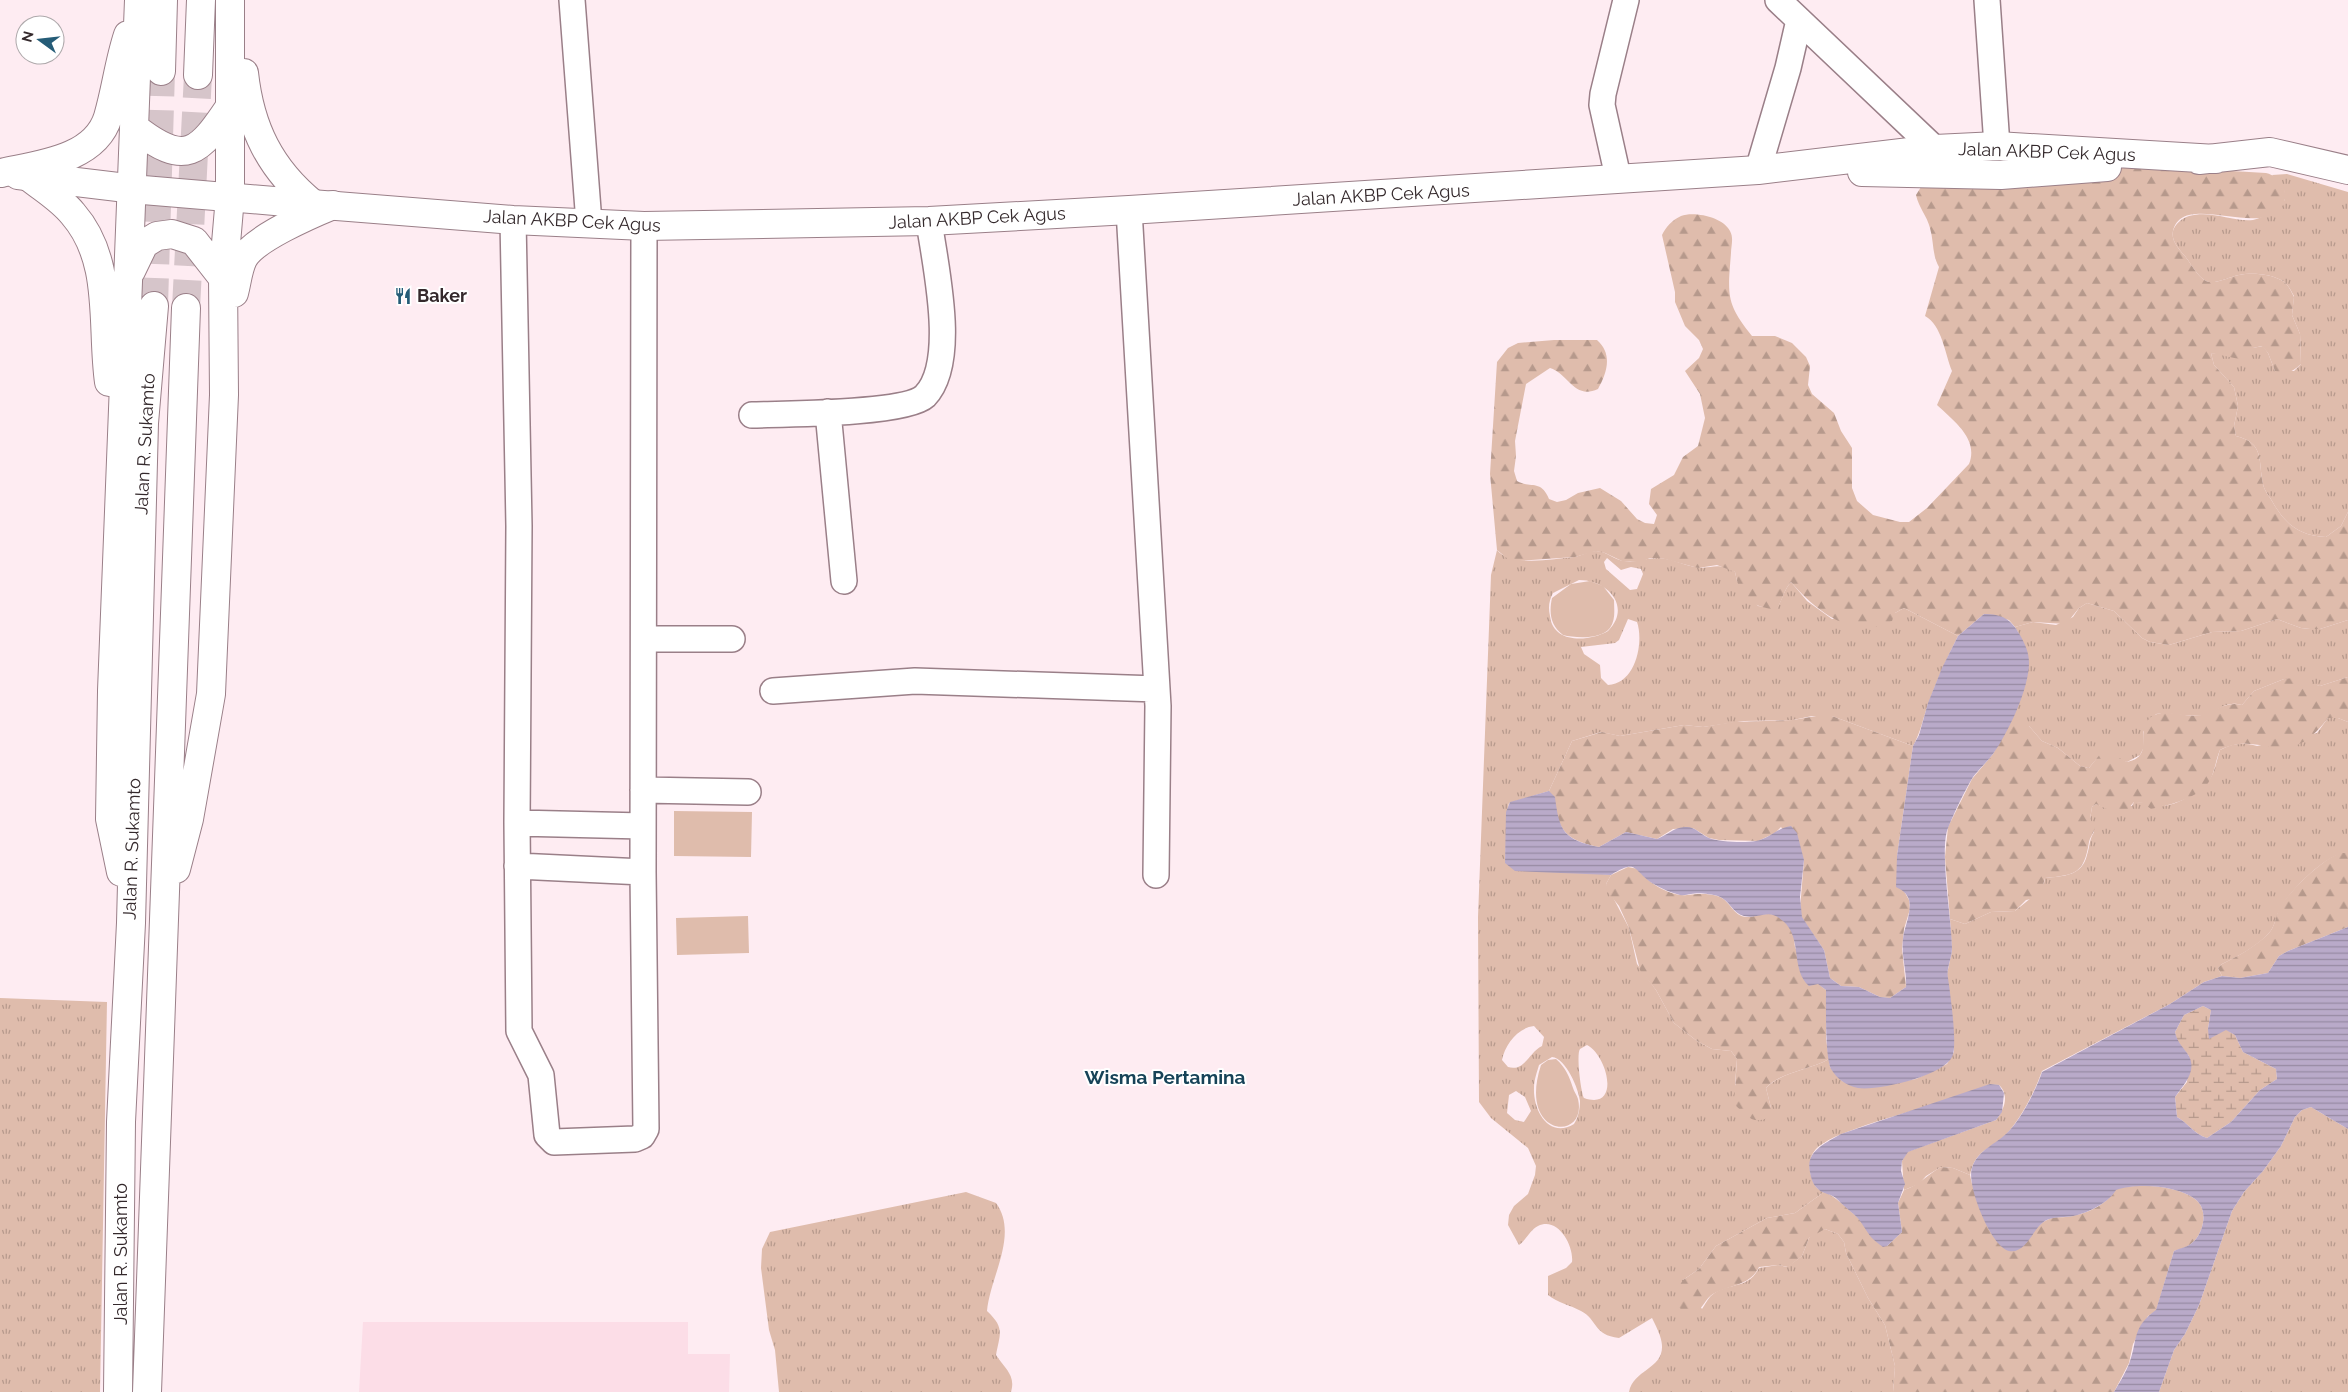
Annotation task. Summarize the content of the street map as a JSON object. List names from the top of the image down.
{
  "streets": {
    "main road": ["Jalan AKBP Cek Agus", "Jalan R. Sukamto"]
  },
  "districts": ["Wisma Pertamina"],
  "places": {
    "restaurant": ["Baker"]
  },
  "north": "left"
}
